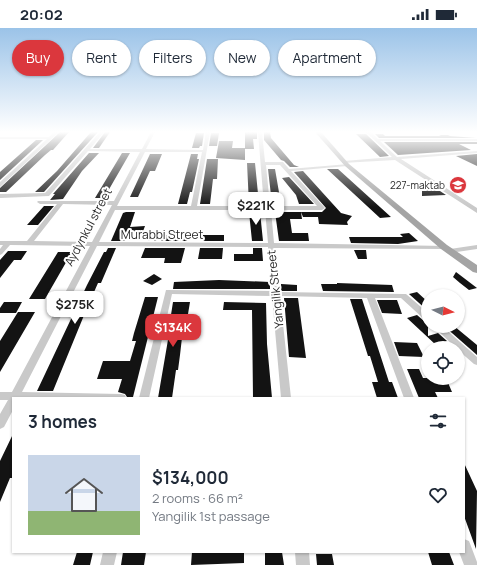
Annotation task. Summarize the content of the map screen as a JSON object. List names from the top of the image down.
{
  "streets": {
    "street": ["Aydynkul street", "Murabbi Street", "Yangilik Street"]
  },
  "crossings": [
    ["Aydynkul street", "Murabbi Street"],
    ["Murabbi Street", "Yangilik Street"]
  ],
  "places": {
    "school or university": ["227-maktab"]
  },
  "north": "right",
  "page": {
    "status": "20:02",
    "chip": [
      "Buy",
      "Rent",
      "Filters",
      "New",
      "Apartment"
    ],
    "price": ["$221K", "$275K", "$134K"],
    "heading": "3 homes",
    "list": [
      {
        "name": "$134,000",
        "note": "2 rooms · 66 m² · Yangilik 1st passage"
      }
    ]
  }
}
